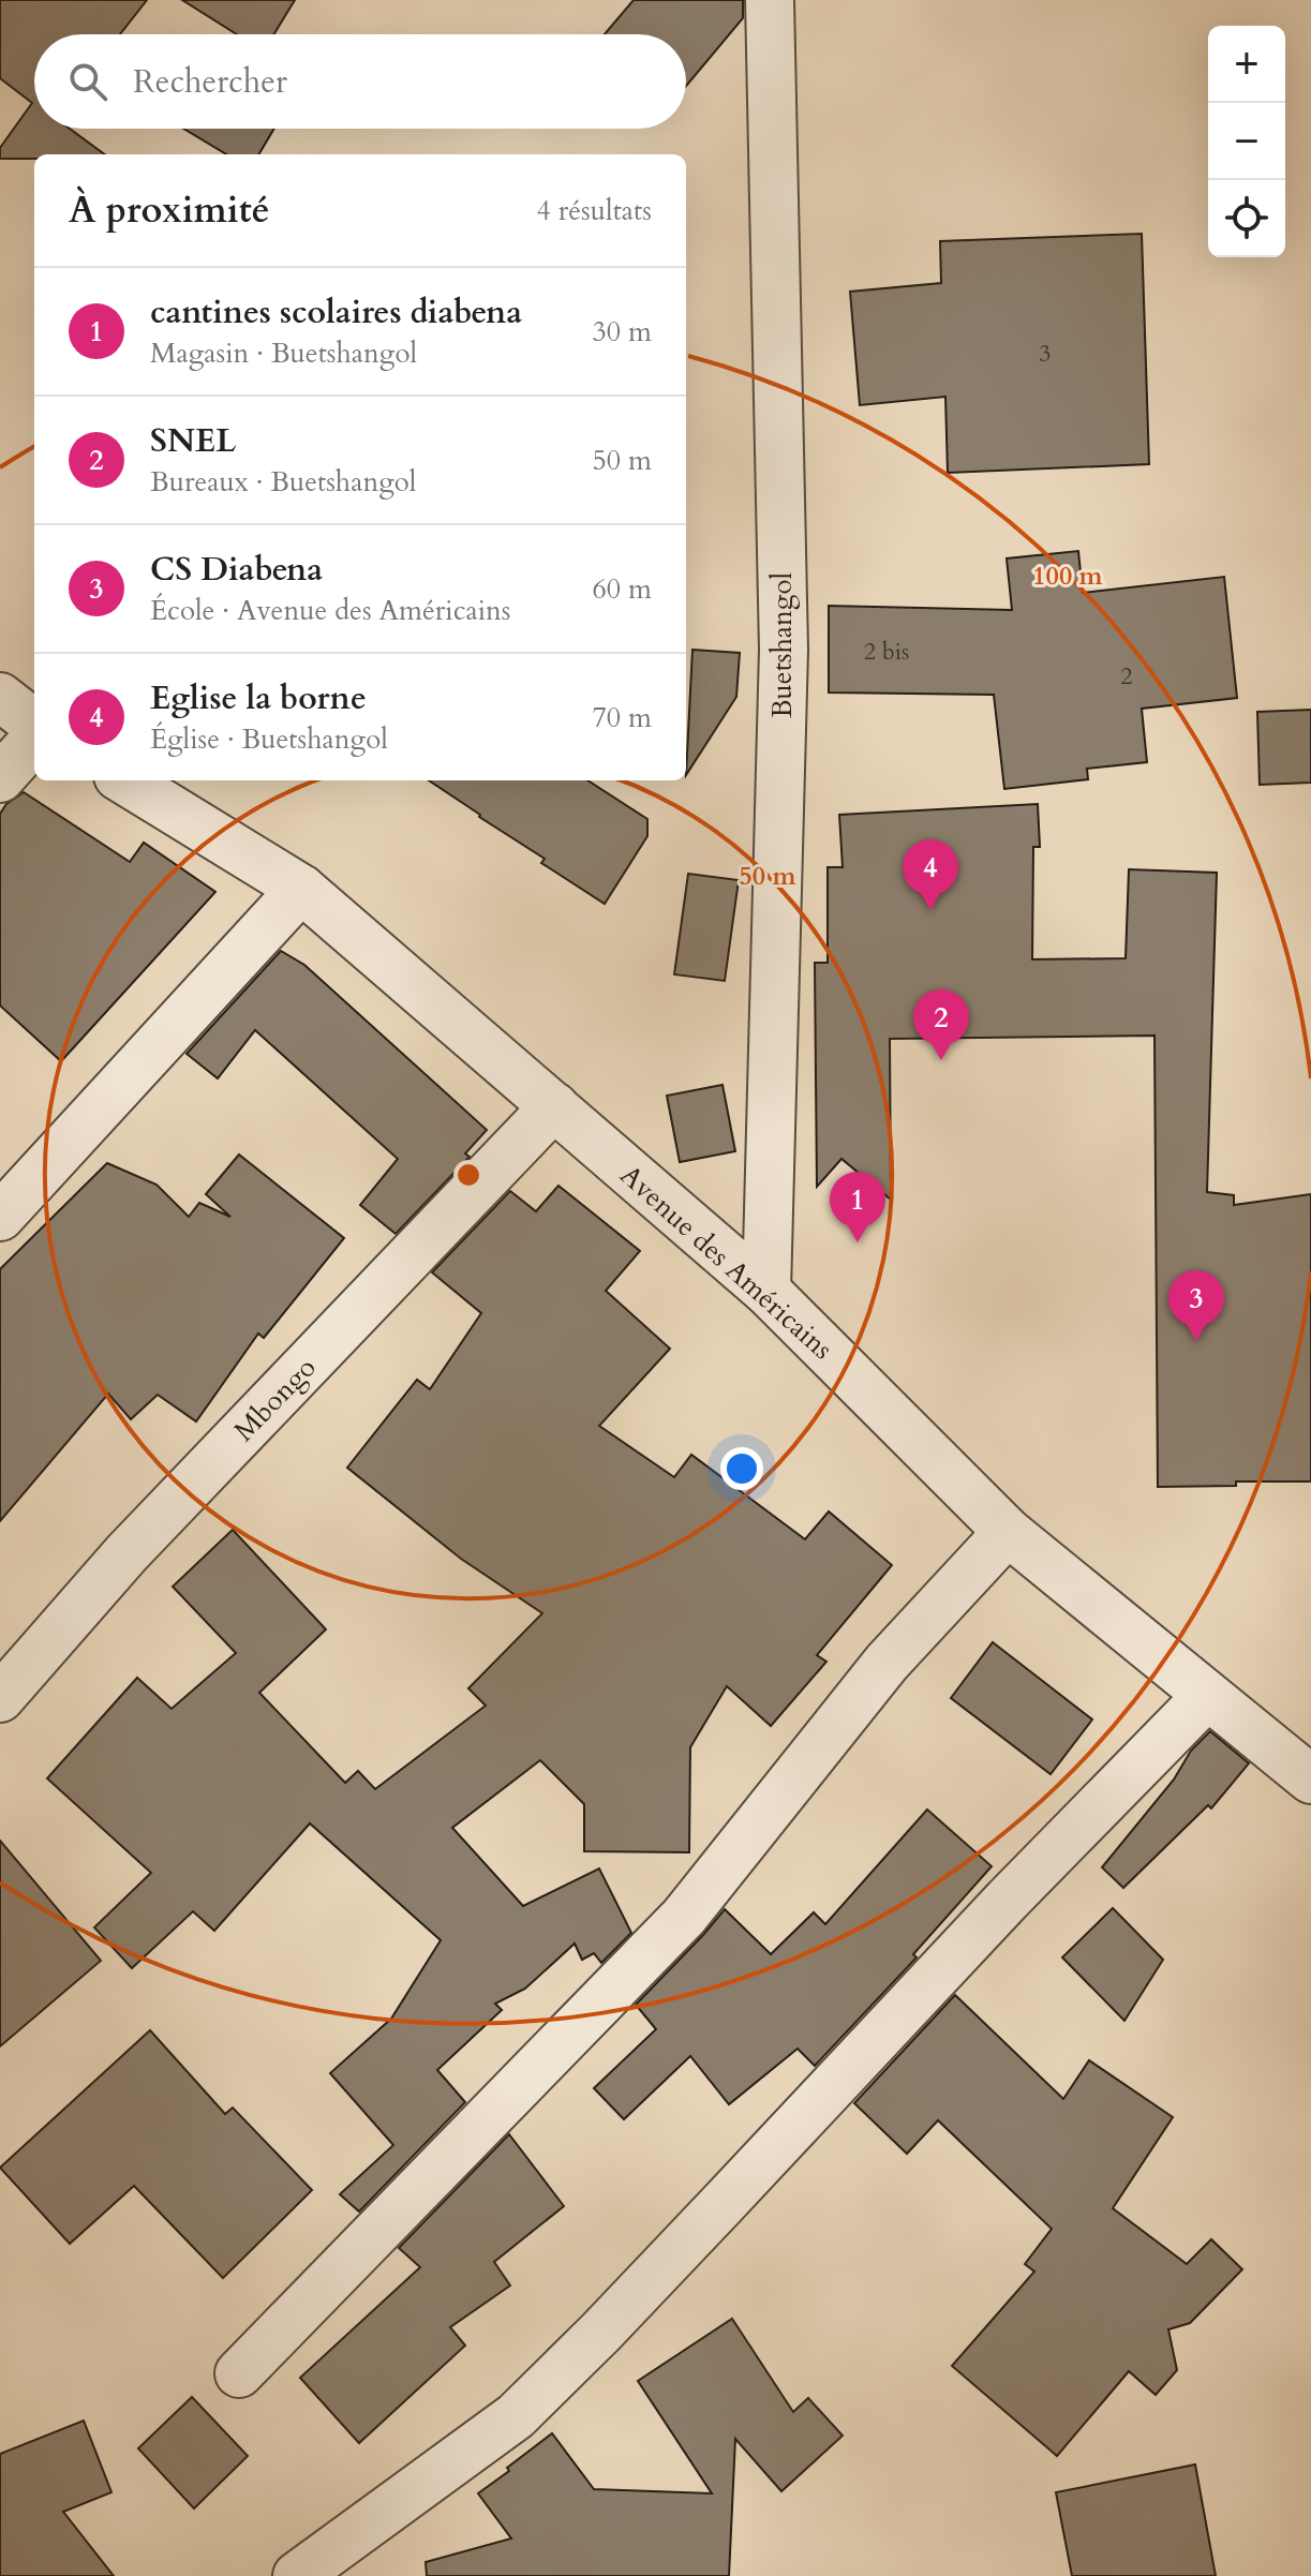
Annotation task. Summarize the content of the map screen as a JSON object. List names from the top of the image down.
{
  "streets": {
    "street": ["Buetshangol", "Avenue des Américains", "Mbongo"]
  },
  "crossings": [
    ["Buetshangol", "Avenue des Américains"],
    ["Avenue des Américains", "Mbongo"]
  ],
  "house_numbers": ["3", "2 bis", "2"],
  "page": {
    "map_buttons": ["+", "−"],
    "search": "Rechercher",
    "heading": ["À proximité", "4 résultats"],
    "list": [
      {
        "mark": "1",
        "name": "cantines scolaires diabena",
        "note": "Magasin · Buetshangol",
        "value": "30 m"
      },
      {
        "mark": "2",
        "name": "SNEL",
        "note": "Bureaux · Buetshangol",
        "value": "50 m"
      },
      {
        "mark": "3",
        "name": "CS Diabena",
        "note": "École · Avenue des Américains",
        "value": "60 m"
      },
      {
        "mark": "4",
        "name": "Eglise la borne",
        "note": "Église · Buetshangol",
        "value": "70 m"
      }
    ],
    "pins": [
      "4",
      "2",
      "1",
      "3"
    ]
  },
  "rings": ["100 m", "50 m"]
}
